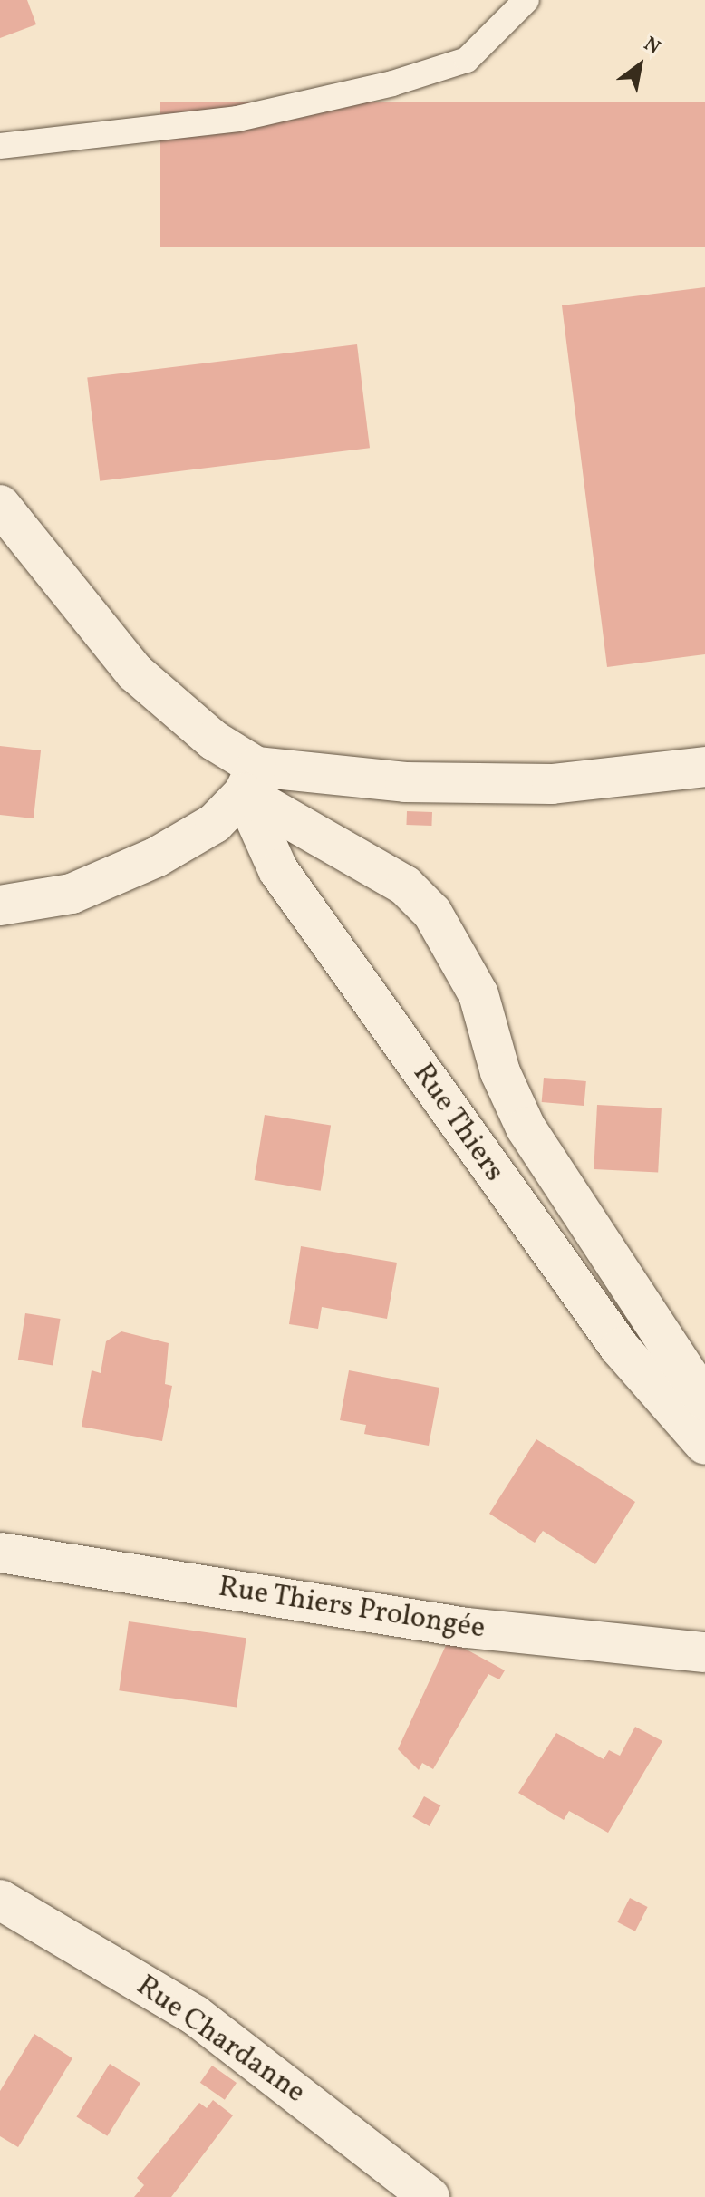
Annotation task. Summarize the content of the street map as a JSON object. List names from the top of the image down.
{
  "streets": {
    "street": ["Rue Thiers", "Rue Thiers Prolongée", "Rue Chardanne"]
  },
  "north": "top right"
}
